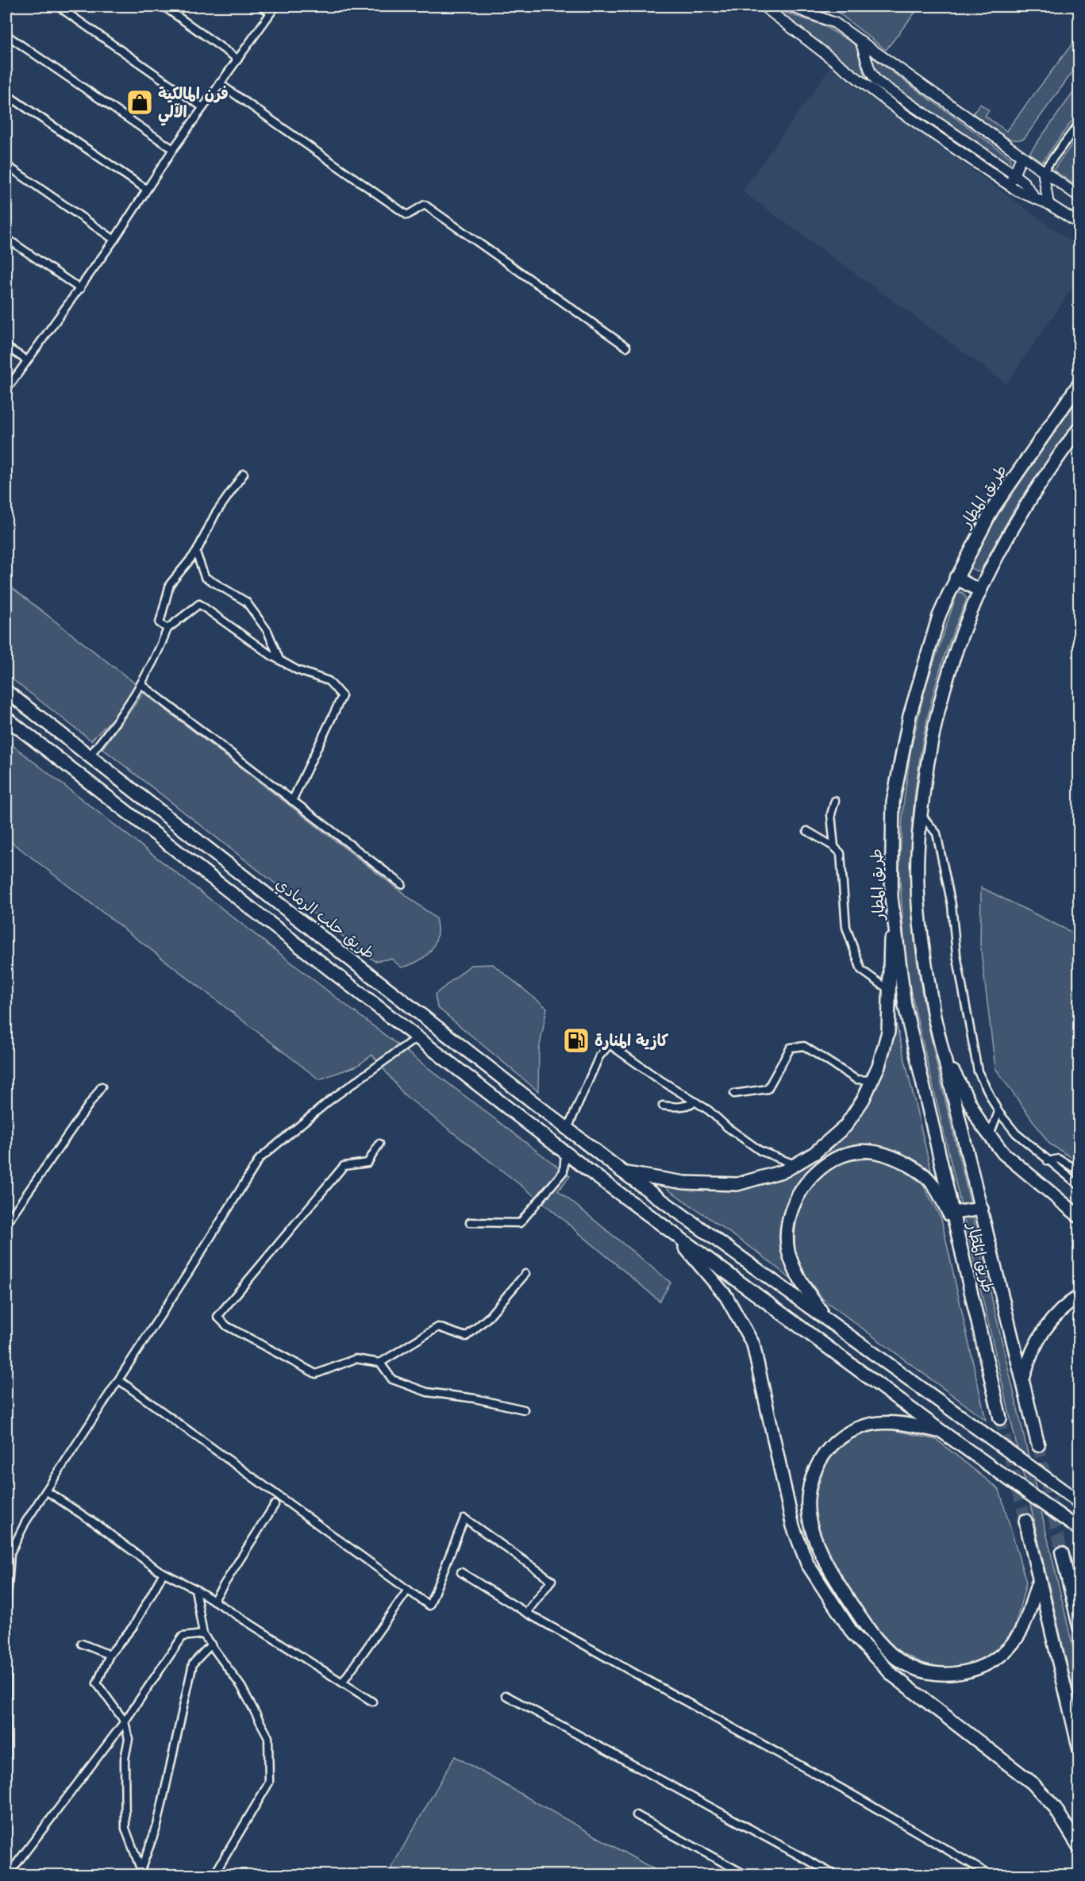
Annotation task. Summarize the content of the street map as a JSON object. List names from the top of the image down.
{
  "streets": {
    "highway": ["طريق المطار", "طريق حلب الرمادي"]
  },
  "places": {
    "shop": ["فرن المالكية الآلي"],
    "fuel station": ["كازية المنارة"]
  }
}
